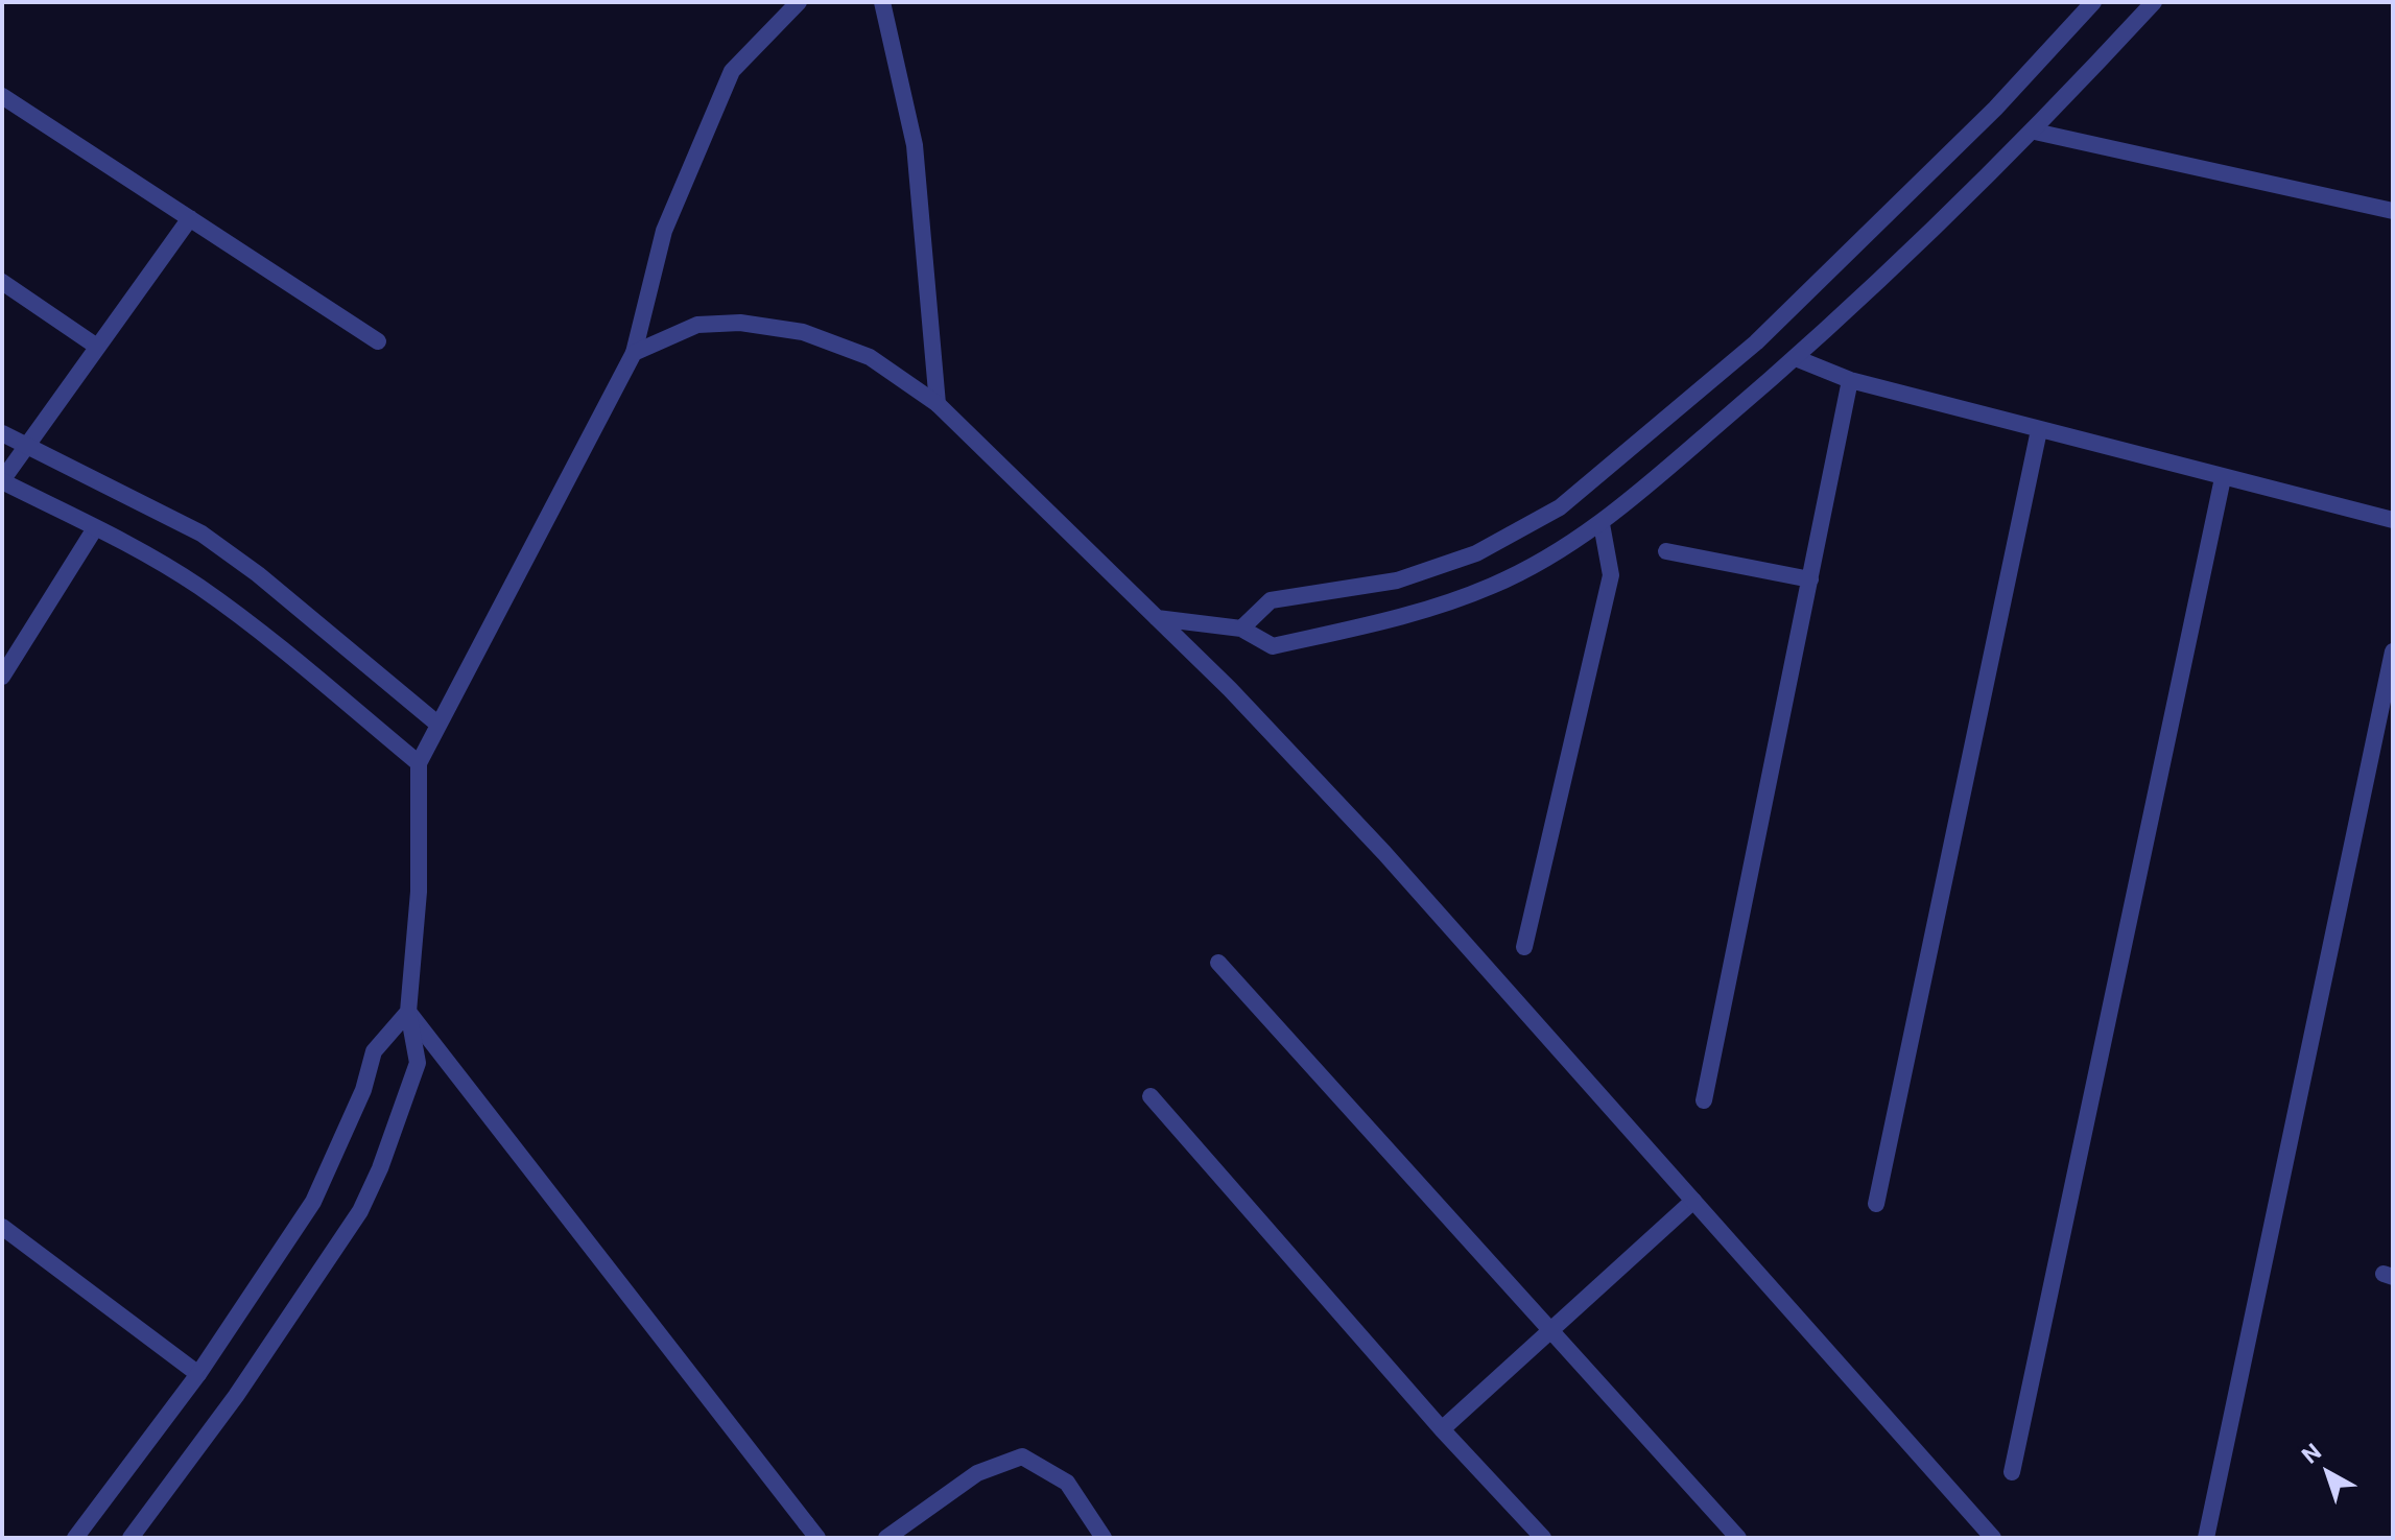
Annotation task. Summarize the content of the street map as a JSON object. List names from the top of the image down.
{
  "north": "top left"
}
